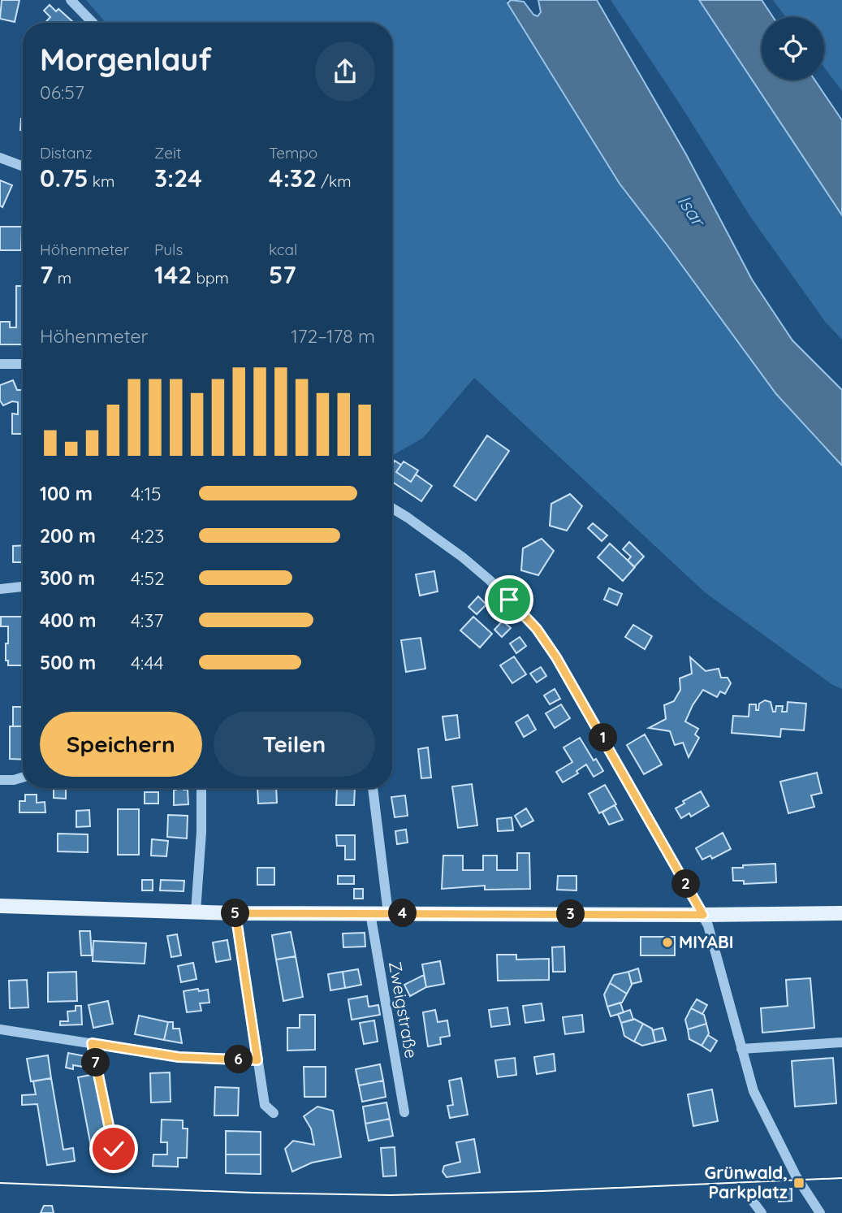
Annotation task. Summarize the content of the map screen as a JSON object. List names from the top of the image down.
{
  "streets": {
    "street": ["Zweigstraße"]
  },
  "water": ["Isar"],
  "places": {
    "other": ["MIYABI"],
    "transit": ["Grünwald, Parkplatz"]
  },
  "page": {
    "heading": ["Morgenlauf", "06:57"],
    "stats": [
      ["Distanz", "0.75 km"],
      ["Zeit", "3:24"],
      ["Tempo", "4:32 /km"],
      ["Höhenmeter", "7 m"],
      ["Puls", "142 bpm"],
      ["kcal", "57"]
    ],
    "chart": ["Höhenmeter", "172–178 m"],
    "list": [
      {
        "name": "100 m",
        "note": "4:15"
      },
      {
        "name": "200 m",
        "note": "4:23"
      },
      {
        "name": "300 m",
        "note": "4:52"
      },
      {
        "name": "400 m",
        "note": "4:37"
      },
      {
        "name": "500 m",
        "note": "4:44"
      }
    ],
    "buttons": ["Speichern", "Teilen"],
    "pins": [
      "1",
      "2",
      "4",
      "5",
      "3",
      "6",
      "7"
    ]
  }
}
